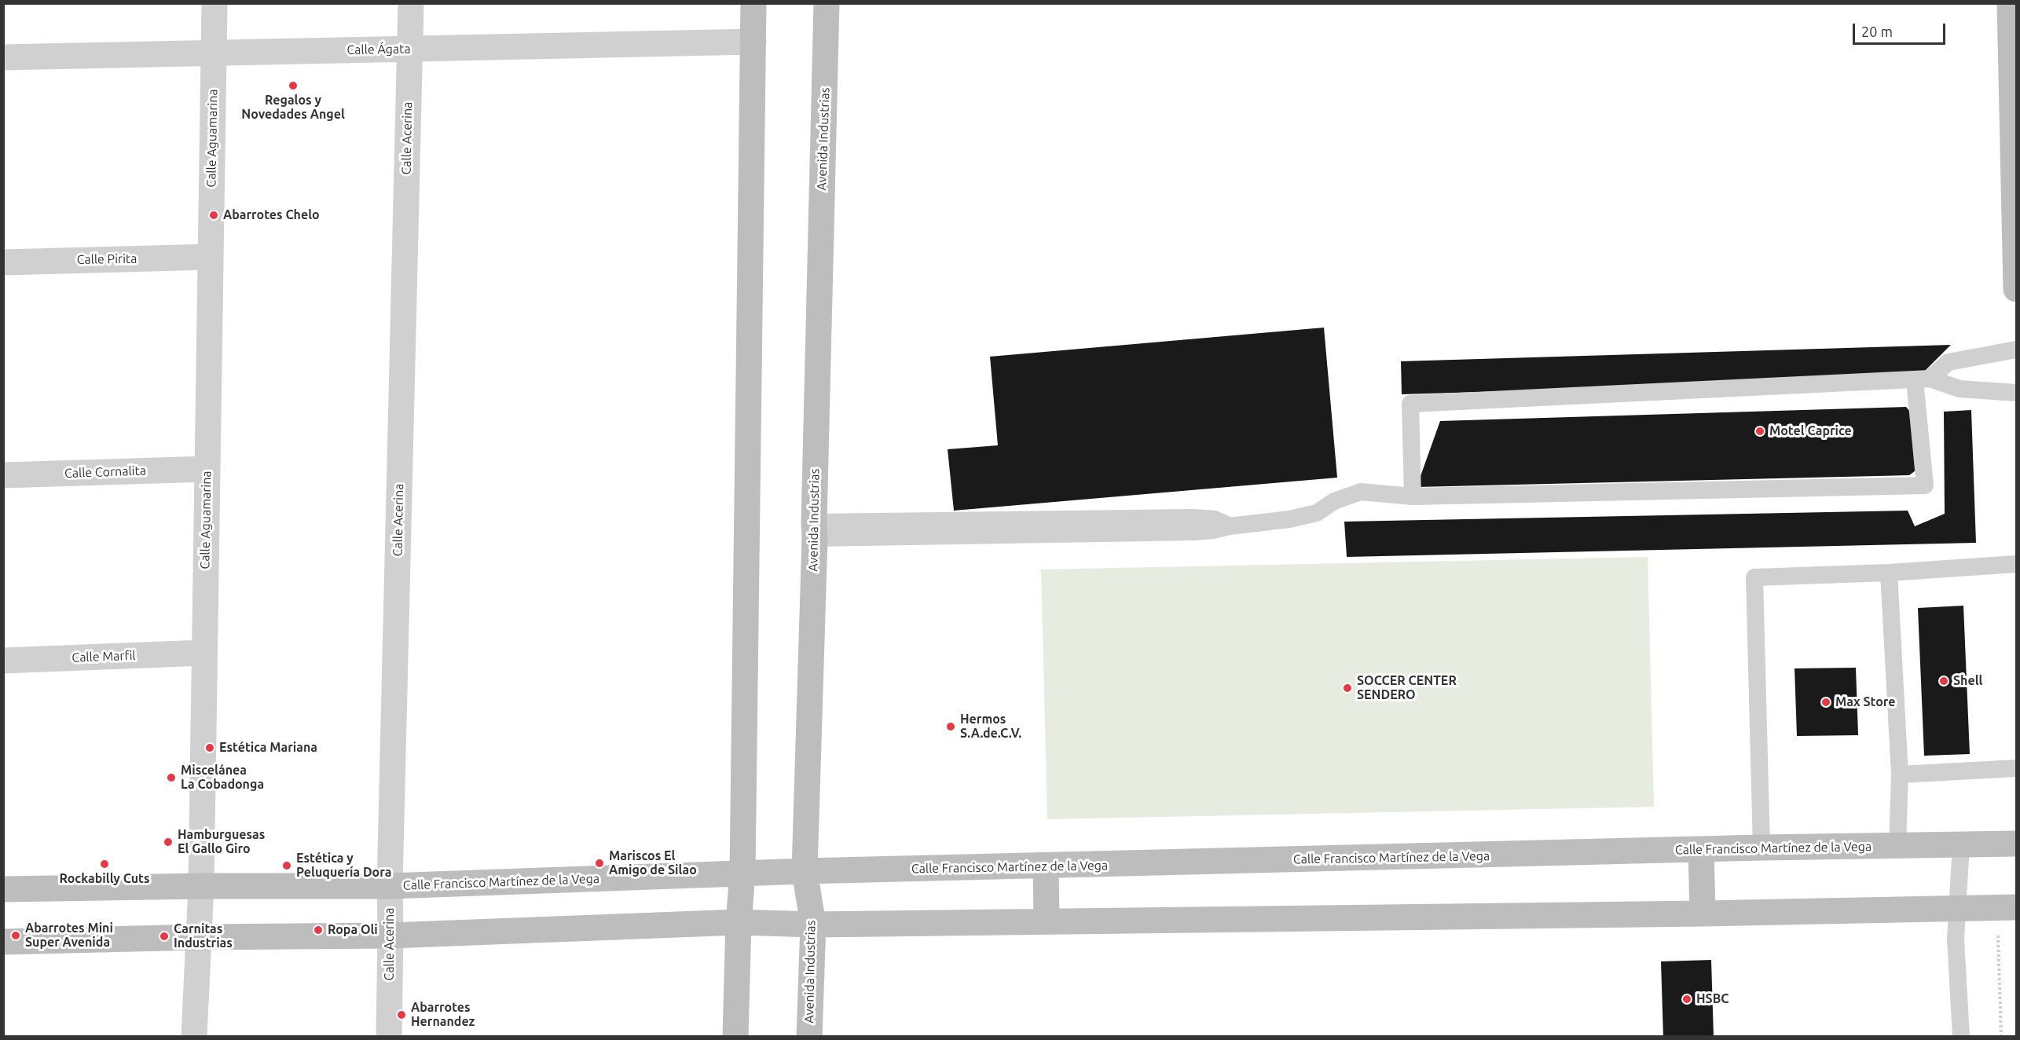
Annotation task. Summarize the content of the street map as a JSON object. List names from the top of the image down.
{
  "streets": {
    "main road": ["Avenida Industrias", "Calle Francisco Martínez de la Vega"],
    "street": [
      "Calle Ágata",
      "Calle Aguamarina",
      "Calle Acerina",
      "Calle Pirita",
      "Calle Cornalita",
      "Calle Marfil"
    ]
  },
  "crossings": [
    ["Calle Ágata", "Calle Aguamarina"],
    ["Calle Ágata", "Calle Acerina"],
    ["Calle Aguamarina", "Calle Pirita"],
    ["Calle Aguamarina", "Calle Cornalita"],
    ["Calle Aguamarina", "Calle Marfil"],
    ["Calle Aguamarina", "Calle Francisco Martínez de la Vega"],
    ["Calle Acerina", "Calle Francisco Martínez de la Vega"],
    ["Avenida Industrias", "Calle Francisco Martínez de la Vega"]
  ],
  "places": [
    "Regalos y Novedades Angel",
    "Abarrotes Chelo",
    "Motel Caprice",
    "Shell",
    "SOCCER CENTER SENDERO",
    "Max Store",
    "Hermos S.A.de.C.V.",
    "Estética Mariana",
    "Miscelánea La Cobadonga",
    "Hamburguesas El Gallo Giro",
    "Mariscos El Amigo de Silao",
    "Rockabilly Cuts",
    "Estética y Peluquería Dora",
    "Ropa Oli",
    "Abarrotes Mini Super Avenida",
    "Carnitas Industrias",
    "HSBC",
    "Abarrotes Hernandez"
  ],
  "scale_bar": "20 m"
}
